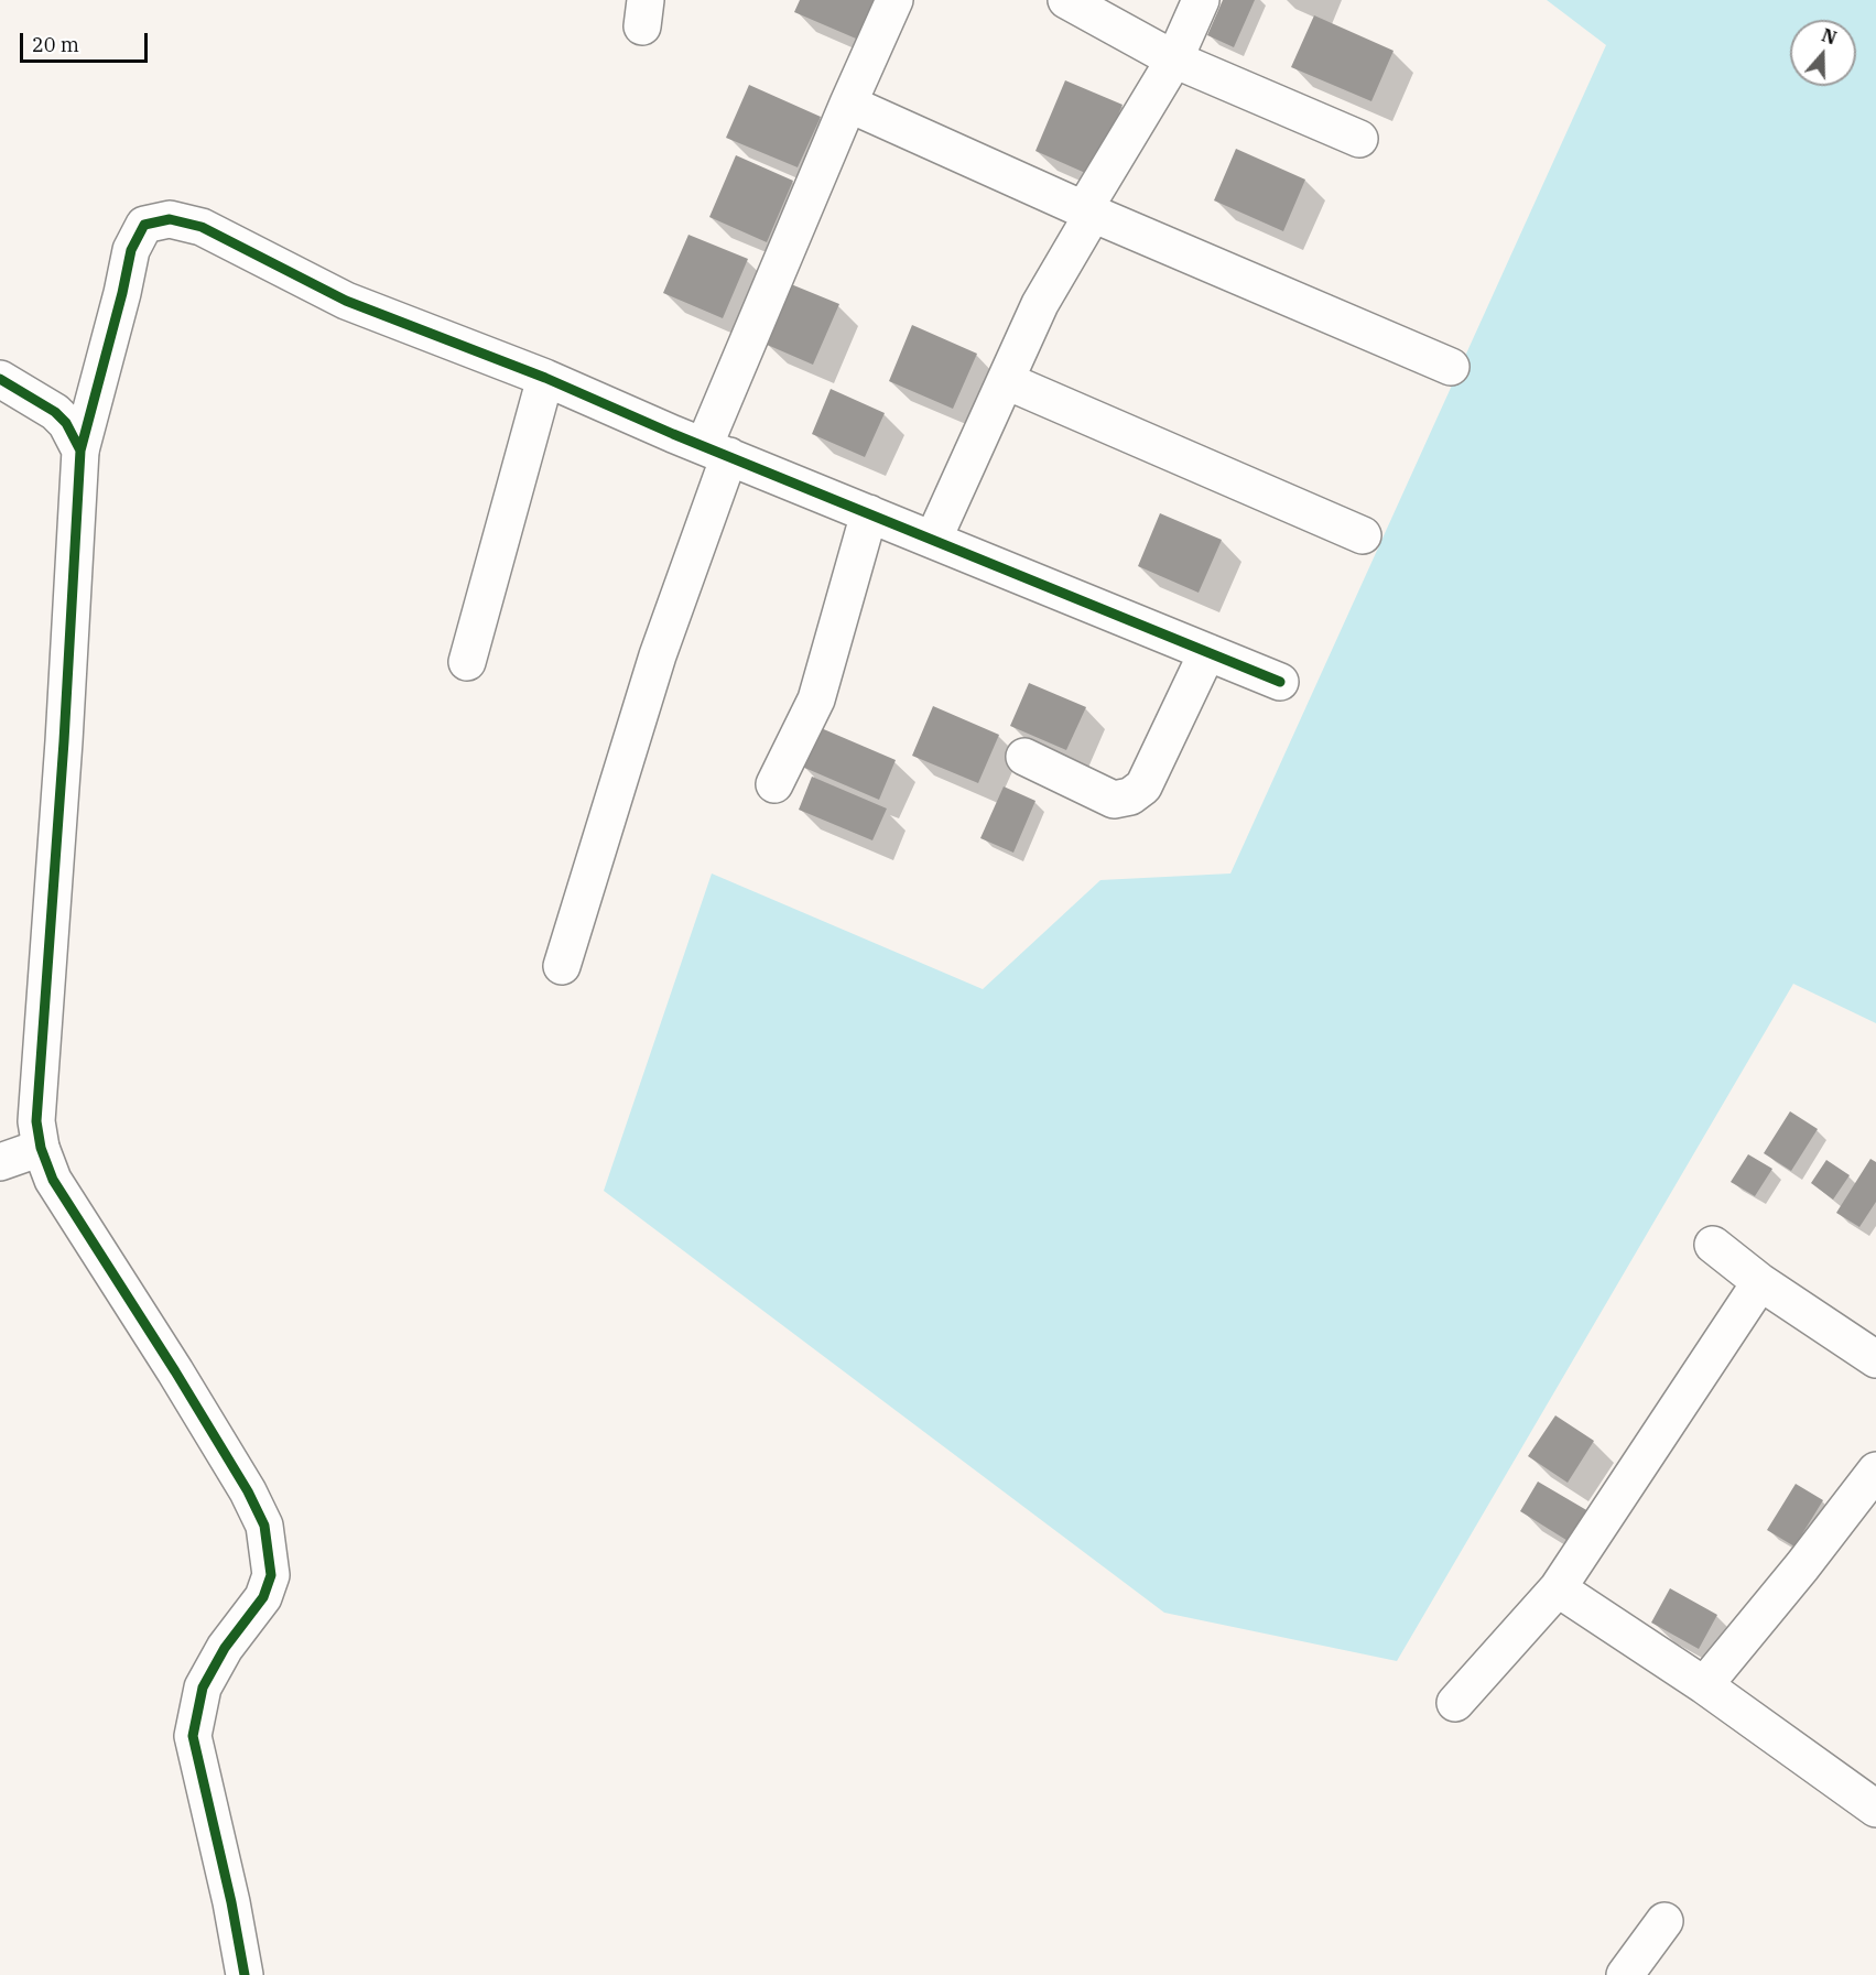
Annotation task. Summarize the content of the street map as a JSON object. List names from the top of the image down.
{
  "scale_bar": "20 m",
  "north": "top"
}
